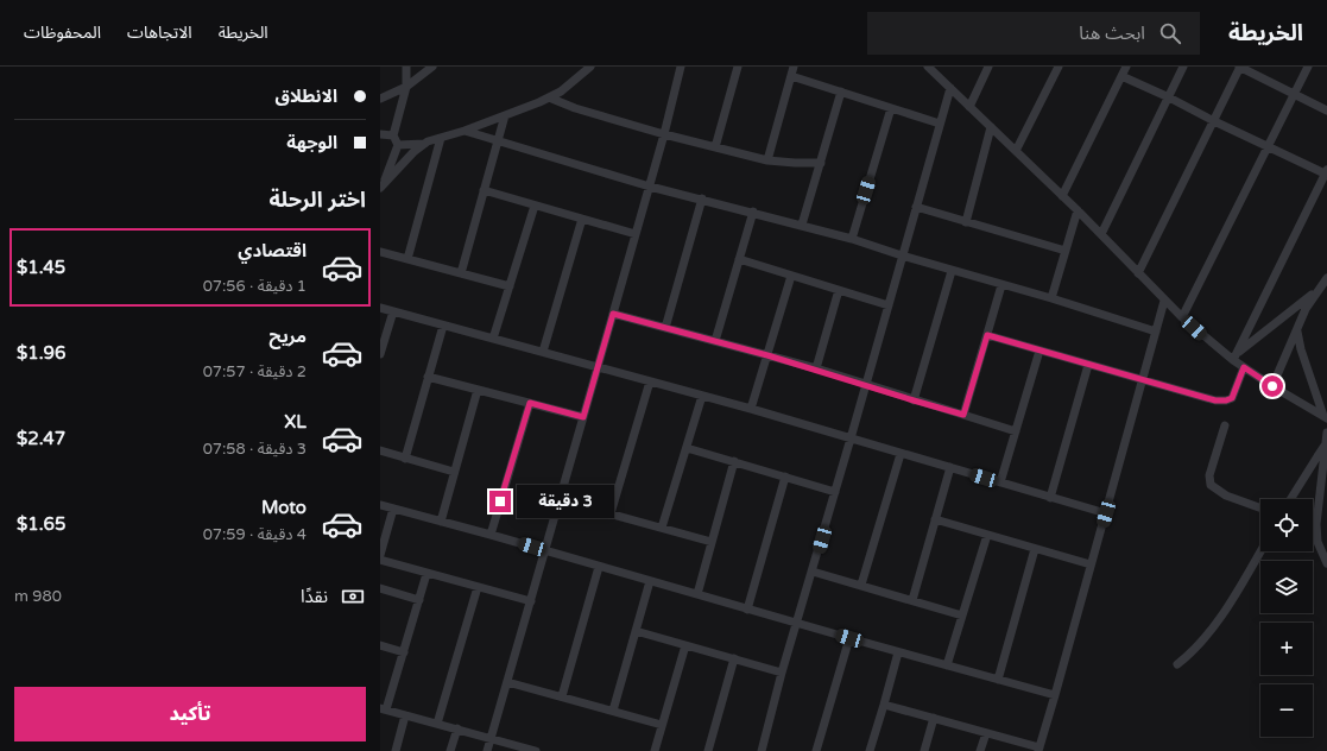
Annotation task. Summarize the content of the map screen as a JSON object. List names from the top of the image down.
{
  "page": {
    "header": "الخريطة",
    "search": "ابحث هنا",
    "nav": ["الخريطة", "الاتجاهات", "المحفوظات"],
    "banner": ["الانطلاق", "الوجهة"],
    "heading": "اختر الرحلة",
    "list": [
      {
        "name": "اقتصادي",
        "note": "1 دقيقة · 07:56",
        "value": "$1.45"
      },
      {
        "name": "مريح",
        "note": "2 دقيقة · 07:57",
        "value": "$1.96"
      },
      {
        "name": "XL",
        "note": "3 دقيقة · 07:58",
        "value": "$2.47"
      },
      {
        "name": "Moto",
        "note": "4 دقيقة · 07:59",
        "value": "$1.65"
      }
    ],
    "bubble": "3 دقيقة",
    "map_buttons": ["+", "−"],
    "pay": ["نقدًا", "980 m"],
    "buttons": "تأكيد"
  }
}
